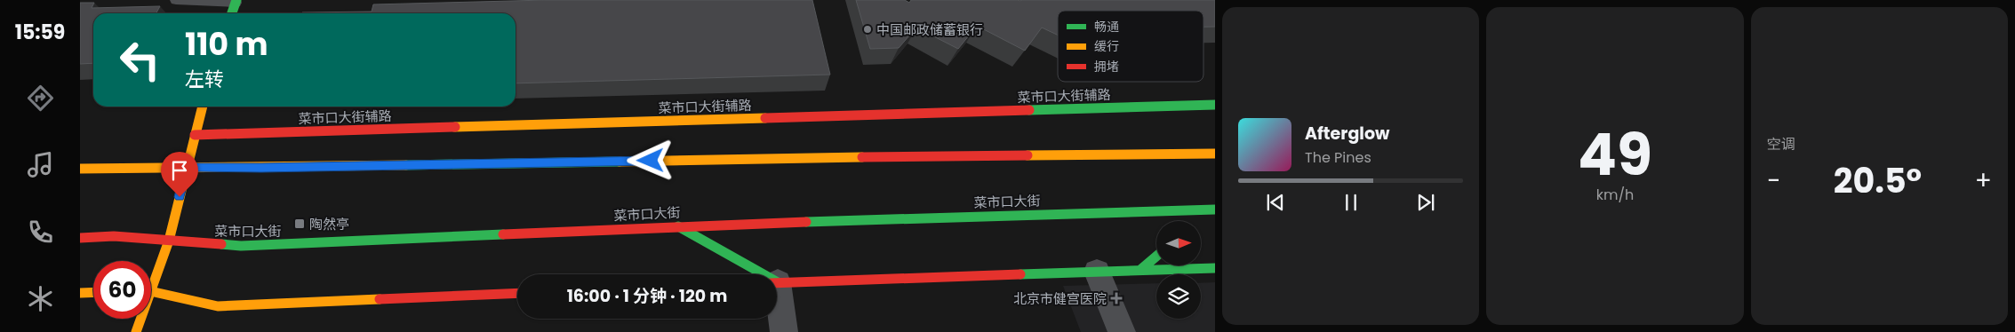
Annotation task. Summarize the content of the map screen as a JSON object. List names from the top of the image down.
{
  "streets": {
    "main road": ["菜市口大街辅路", "菜市口大街"]
  },
  "places": {
    "other": ["中国邮政储蓄银行"],
    "transit": ["陶然亭"],
    "health": ["北京市健宫医院"]
  },
  "legend": ["畅通", "缓行", "拥堵"],
  "north": "right",
  "page": {
    "tabs": "15:59",
    "tile": [
      ["49", "km/h"],
      "空调"
    ],
    "turn": ["110 m", "左转"],
    "song": ["Afterglow", "The Pines"],
    "heat": ["−", "20.5°", "+"],
    "limit": "60",
    "trip": "16:00 · 1 分钟 · 120 m"
  }
}
